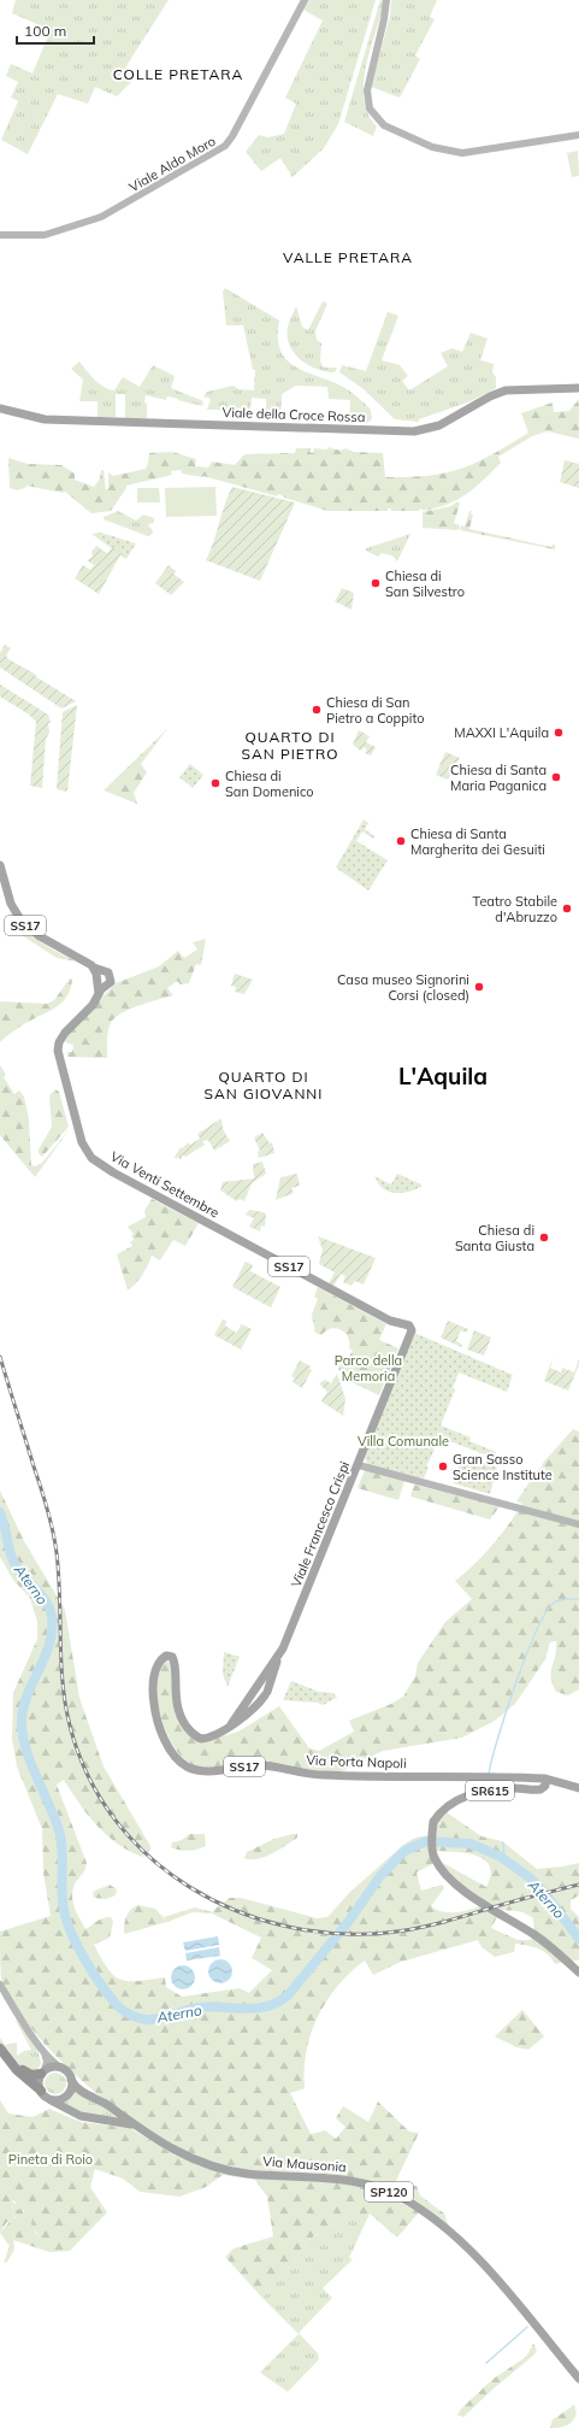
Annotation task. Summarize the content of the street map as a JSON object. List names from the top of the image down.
{
  "streets": {
    "main road": [
      "Viale della Croce Rossa",
      "SS17",
      "Via Venti Settembre",
      "Viale Francesco Crispi",
      "Via Porta Napoli",
      "SR615",
      "Via Mausonia",
      "SP120"
    ],
    "street": ["Viale Aldo Moro"]
  },
  "crossings": [
    ["Via Venti Settembre", "Viale Francesco Crispi"],
    ["Viale Francesco Crispi", "Via Porta Napoli"],
    ["Via Porta Napoli", "SR615"]
  ],
  "districts": [
    "COLLE PRETARA",
    "VALLE PRETARA",
    "QUARTO DI SAN PIETRO",
    "QUARTO DI SAN GIOVANNI",
    "L'Aquila"
  ],
  "water": ["Aterno"],
  "parks": ["Parco della Memoria", "Villa Comunale", "Pineta di Roio"],
  "places": [
    "Chiesa di San Silvestro",
    "Chiesa di San Pietro a Coppito",
    "MAXXI L'Aquila",
    "Chiesa di Santa Maria Paganica",
    "Chiesa di San Domenico",
    "Chiesa di Santa Margherita dei Gesuiti",
    "Teatro Stabile d'Abruzzo",
    "Casa museo Signorini Corsi (closed)",
    "Chiesa di Santa Giusta",
    "Gran Sasso Science Institute"
  ],
  "scale_bar": "100 m"
}
